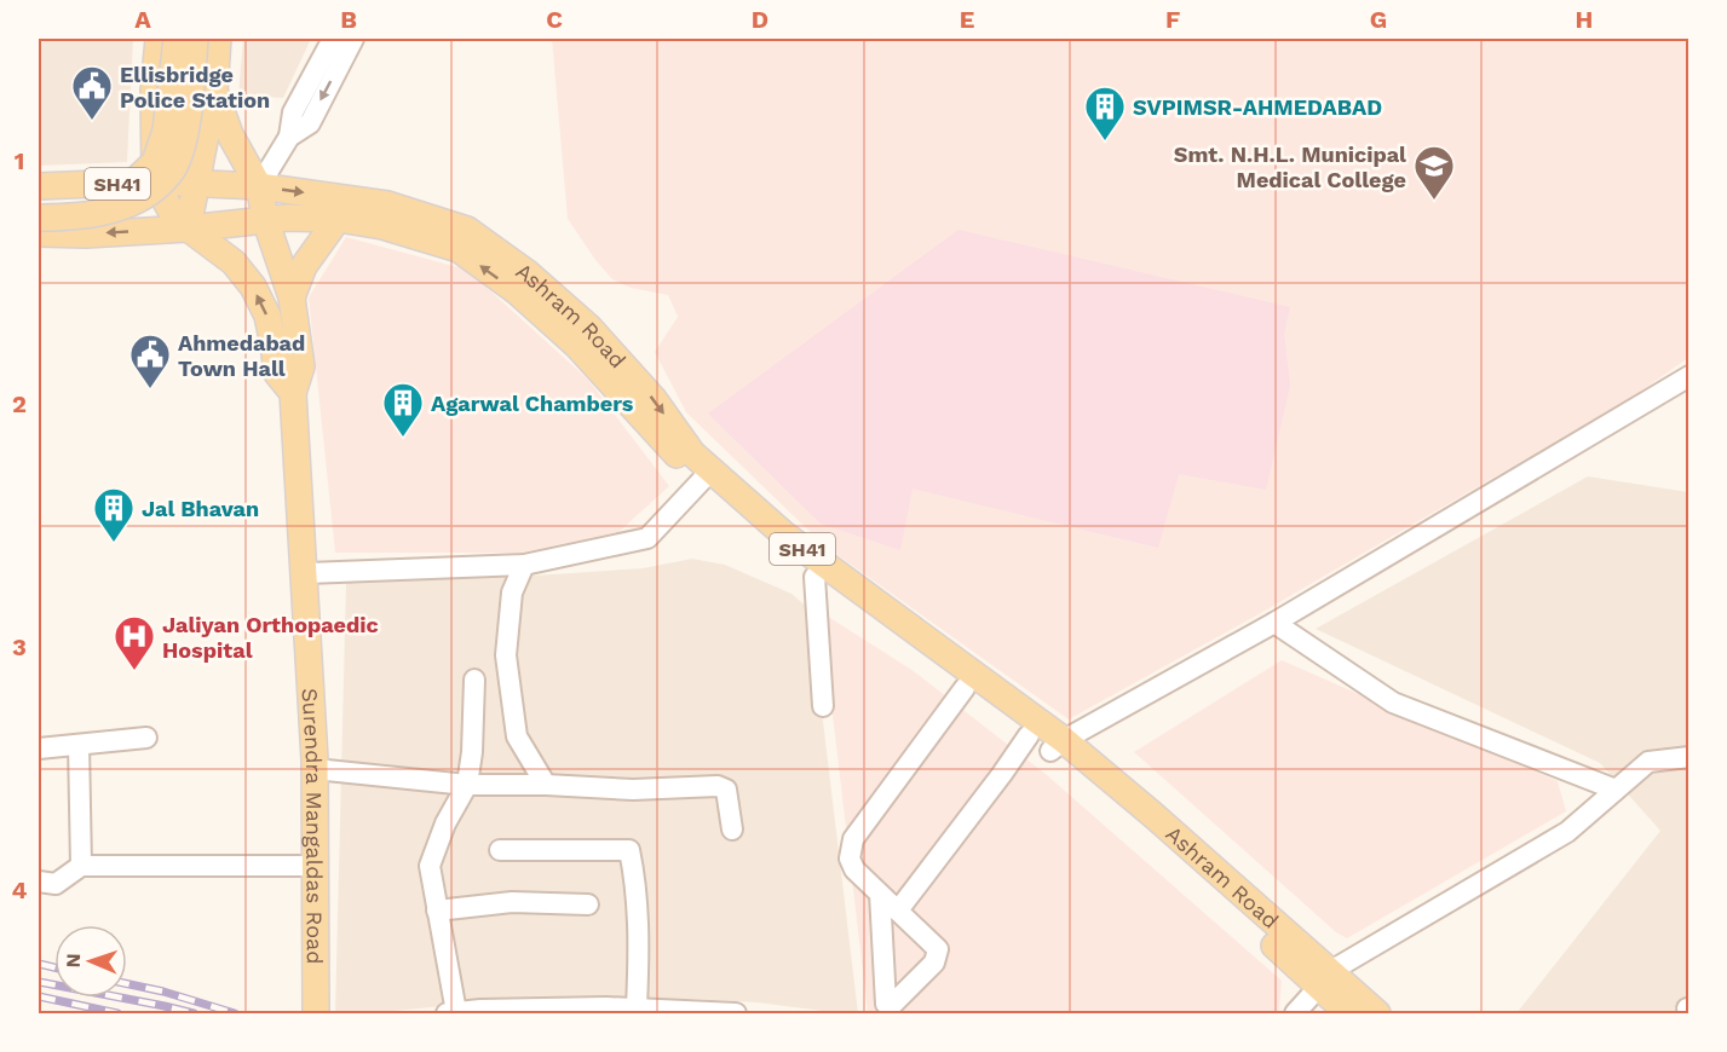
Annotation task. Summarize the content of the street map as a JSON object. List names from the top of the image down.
{
  "streets": {
    "main road": ["SH41", "Ashram Road", "Surendra Mangaldas Road"]
  },
  "crossings": [
    ["Ashram Road", "Surendra Mangaldas Road"]
  ],
  "places": {
    "public building": ["Ellisbridge Police Station", "Ahmedabad Town Hall"],
    "building": ["SVPIMSR-AHMEDABAD", "Agarwal Chambers", "Jal Bhavan"],
    "school or university": ["Smt. N.H.L. Municipal Medical College"],
    "hospital": ["Jaliyan Orthopaedic Hospital"]
  },
  "north": "left",
  "grid": {
    "columns": [
      "A",
      "B",
      "C",
      "D",
      "E",
      "F",
      "G",
      "H"
    ],
    "rows": [
      "1",
      "2",
      "3",
      "4"
    ]
  }
}
